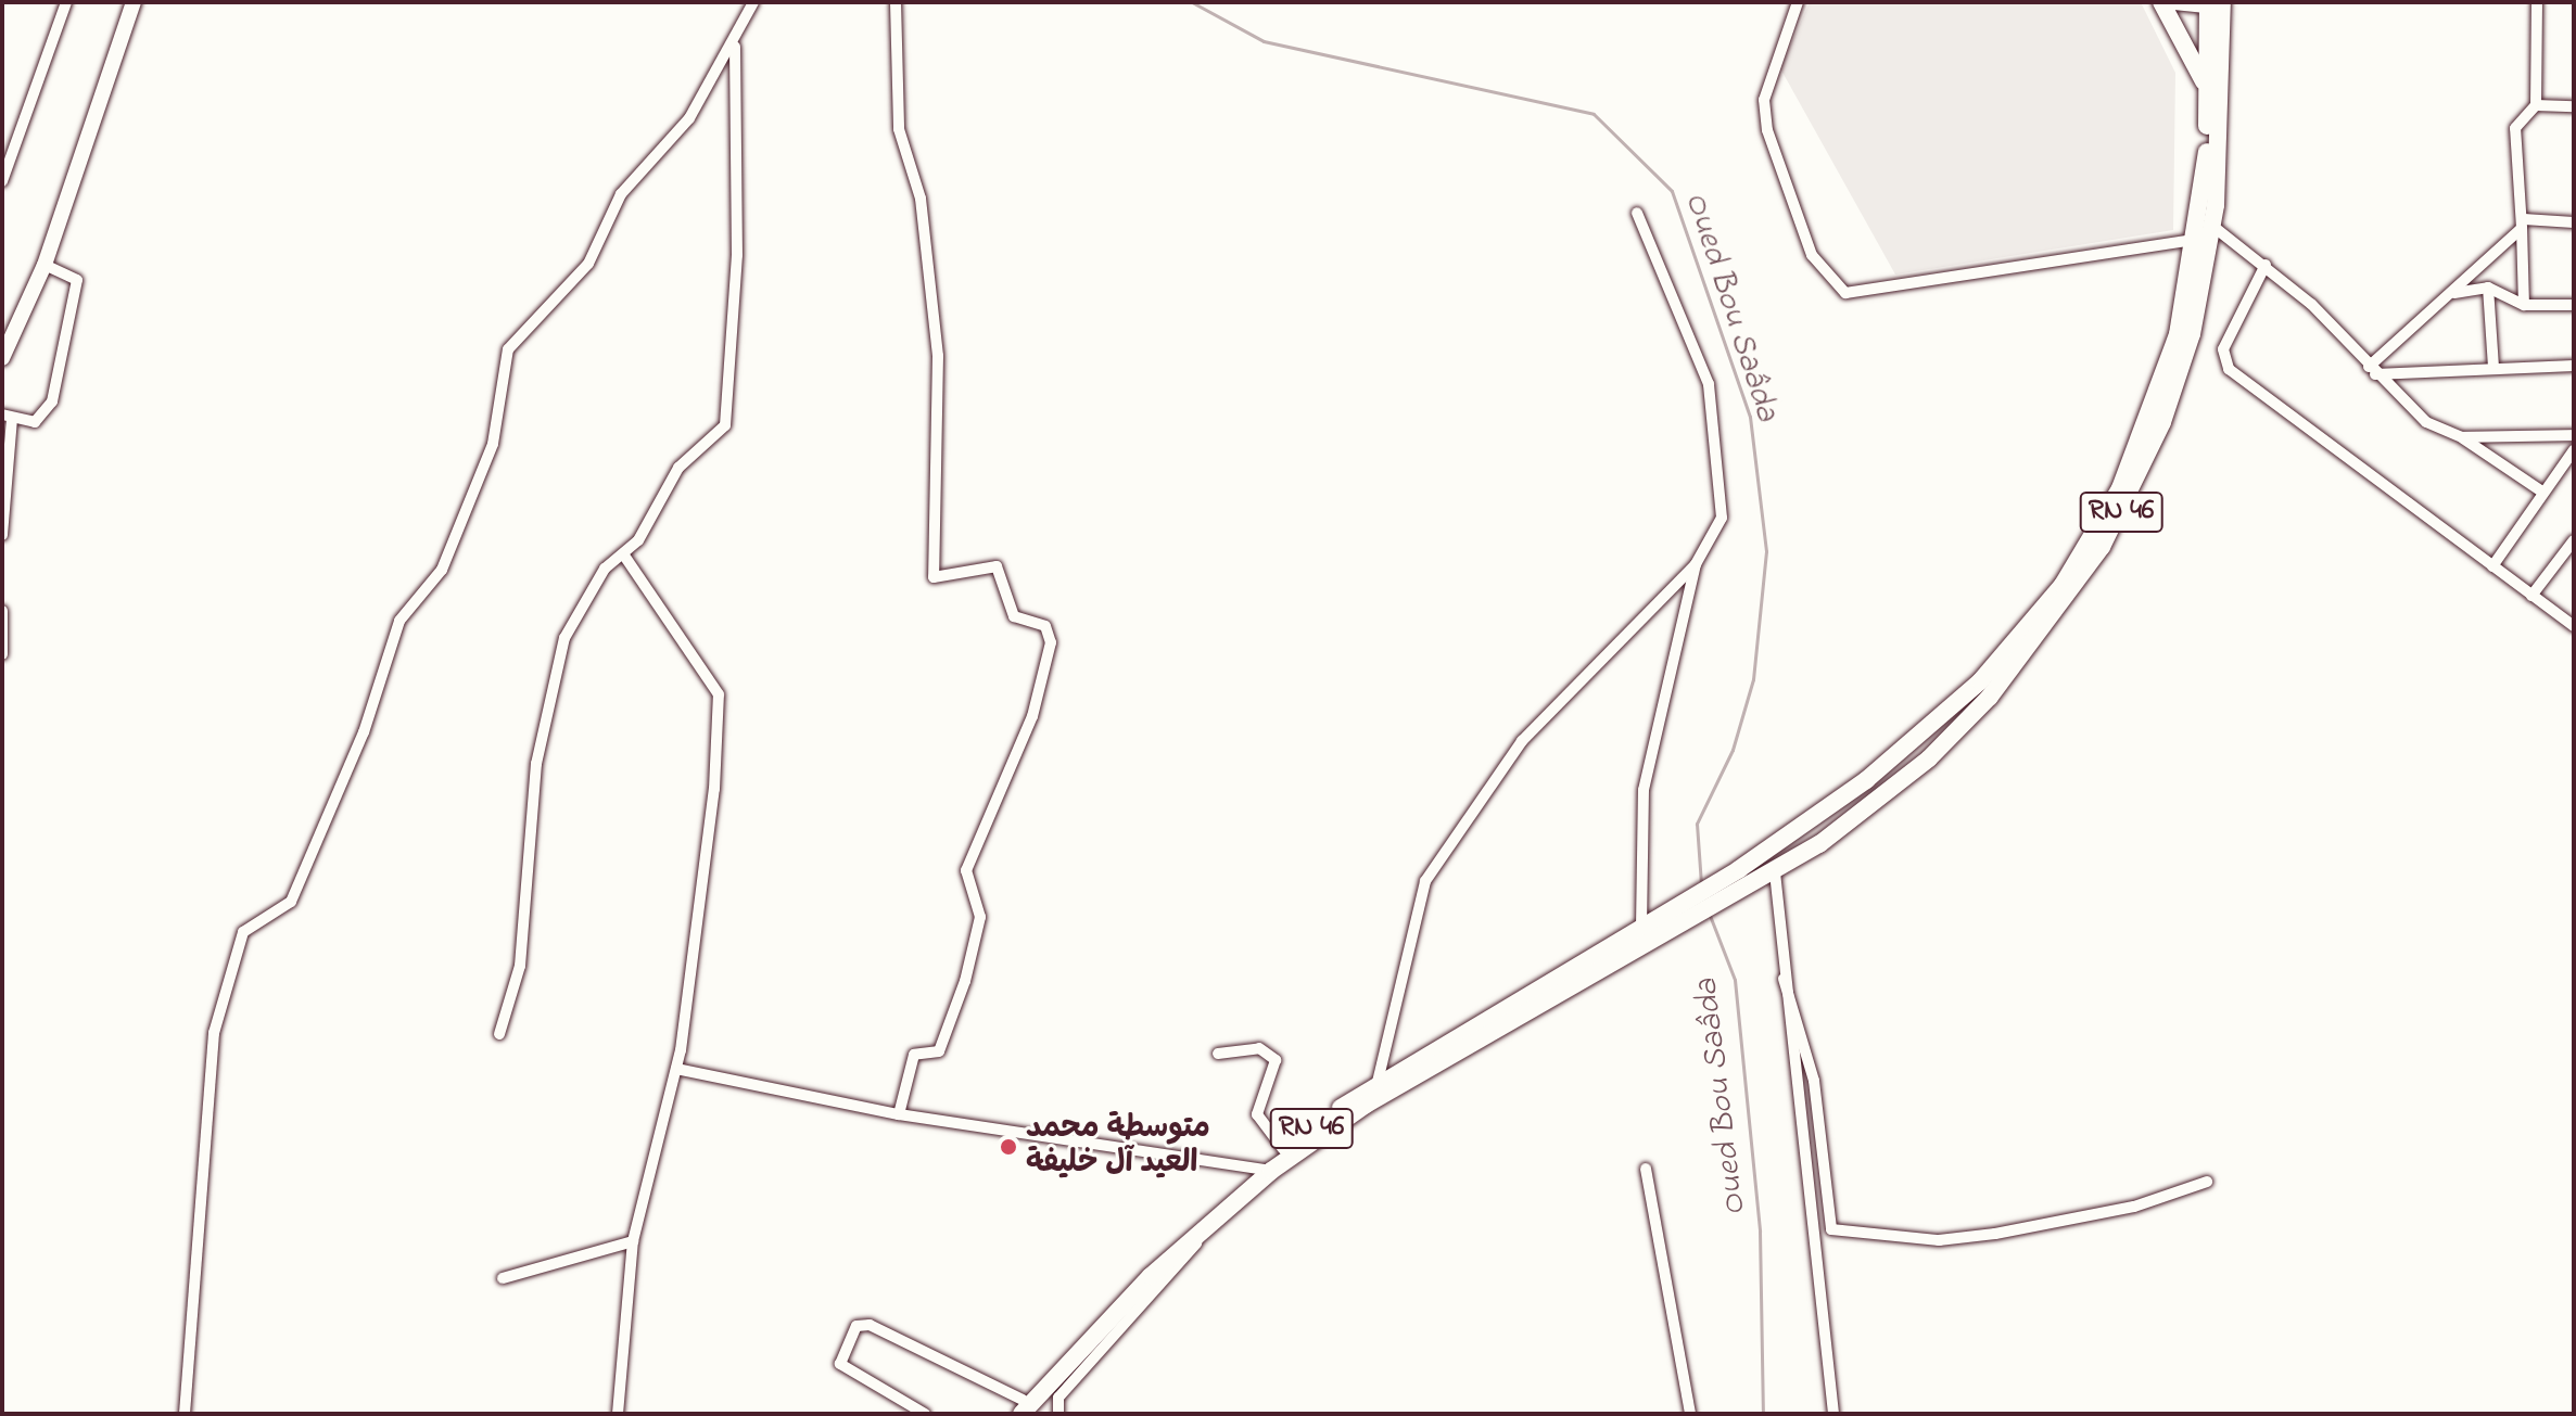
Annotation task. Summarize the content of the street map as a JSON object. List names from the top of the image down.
{
  "streets": {
    "main road": ["RN 46"]
  },
  "water": ["Oued Bou Saâda"],
  "places": ["متوسطة محمد العيد آل خليفة"]
}
